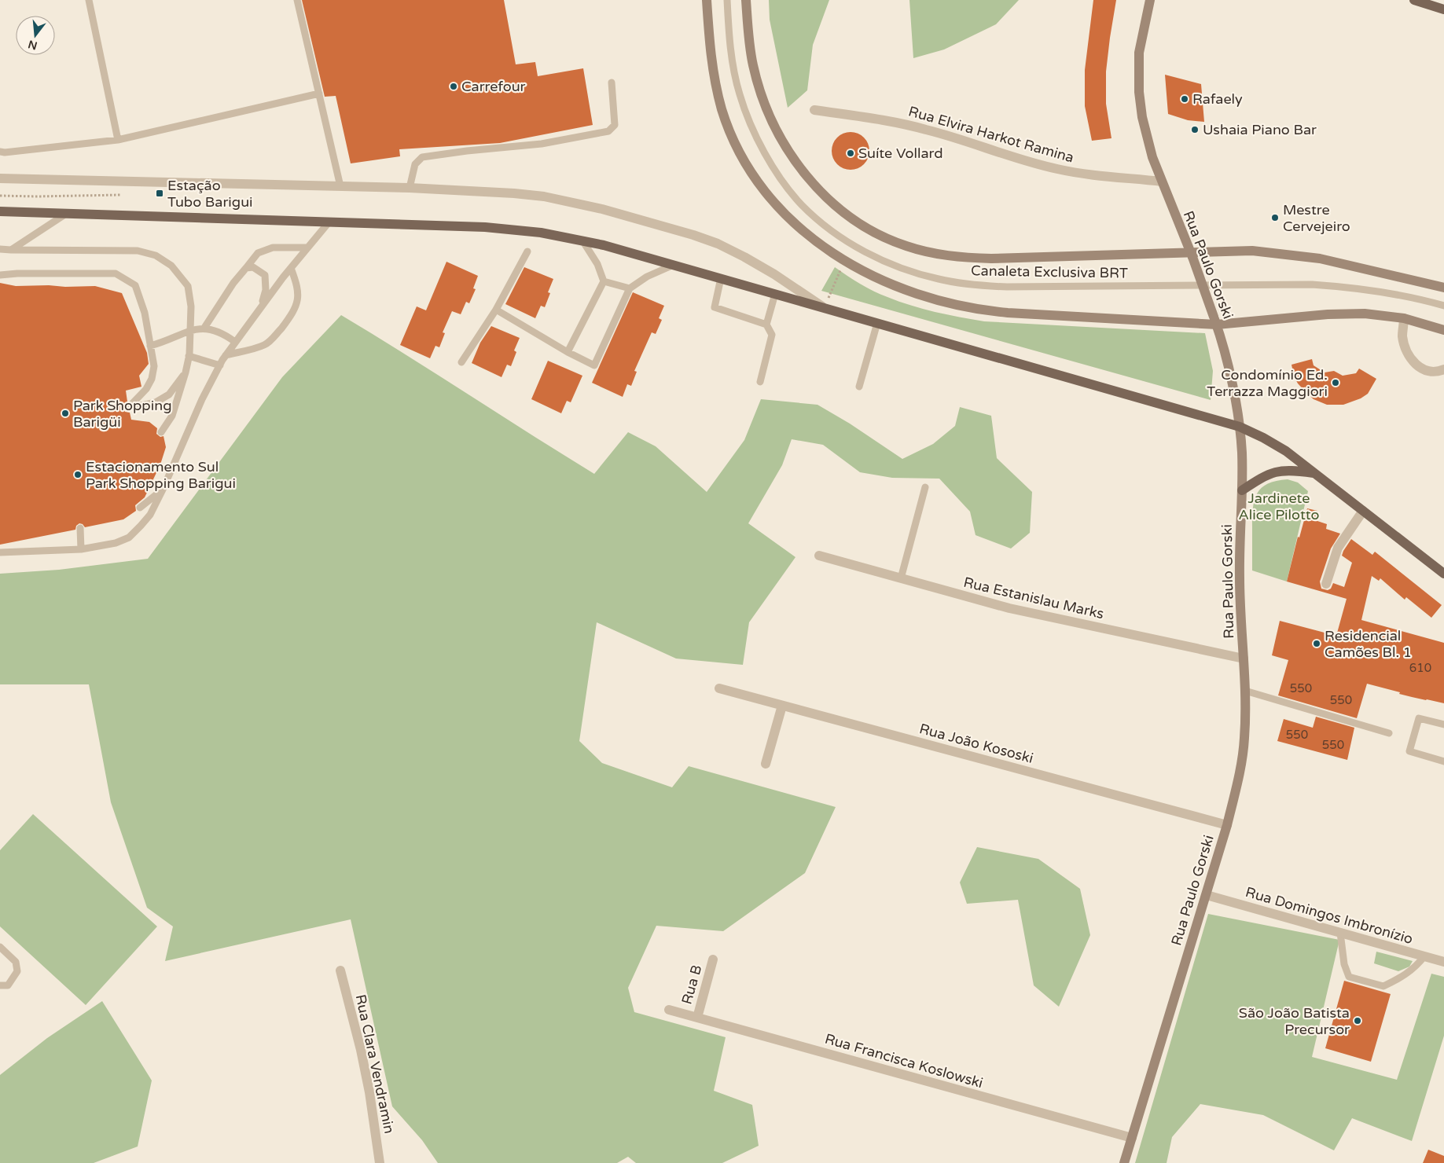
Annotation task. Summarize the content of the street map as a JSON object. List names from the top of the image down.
{
  "streets": {
    "street": [
      "Rua Elvira Harkot Ramina",
      "Rua Paulo Gorski",
      "Rua Estanislau Marks",
      "Rua João Kososki",
      "Rua Domingos Imbronízio",
      "Rua B",
      "Rua Francisca Koslowski",
      "Rua Clara Vendramin"
    ],
    "lane": ["Canaleta Exclusiva BRT"]
  },
  "crossings": [
    ["Rua Elvira Harkot Ramina", "Rua Paulo Gorski"],
    ["Rua Paulo Gorski", "Rua Estanislau Marks"],
    ["Rua Paulo Gorski", "Rua João Kososki"],
    ["Rua Paulo Gorski", "Rua Domingos Imbronízio"],
    ["Rua Paulo Gorski", "Rua Francisca Koslowski"],
    ["Rua B", "Rua Francisca Koslowski"]
  ],
  "parks": ["Jardinete Alice Pilotto"],
  "places": {
    "other": [
      "Carrefour",
      "Rafaely",
      "Ushaia Piano Bar",
      "Suíte Vollard",
      "Mestre Cervejeiro",
      "Condomínio Ed. Terrazza Maggiori",
      "Park Shopping Barigüi",
      "Estacionamento Sul Park Shopping Barigui",
      "Residencial Camões Bl. 1",
      "São João Batista Precursor"
    ],
    "transit": ["Estação Tubo Barigui"]
  },
  "house_numbers": [
    "610",
    "550",
    "550",
    "550",
    "550"
  ],
  "north": "bottom"
}
